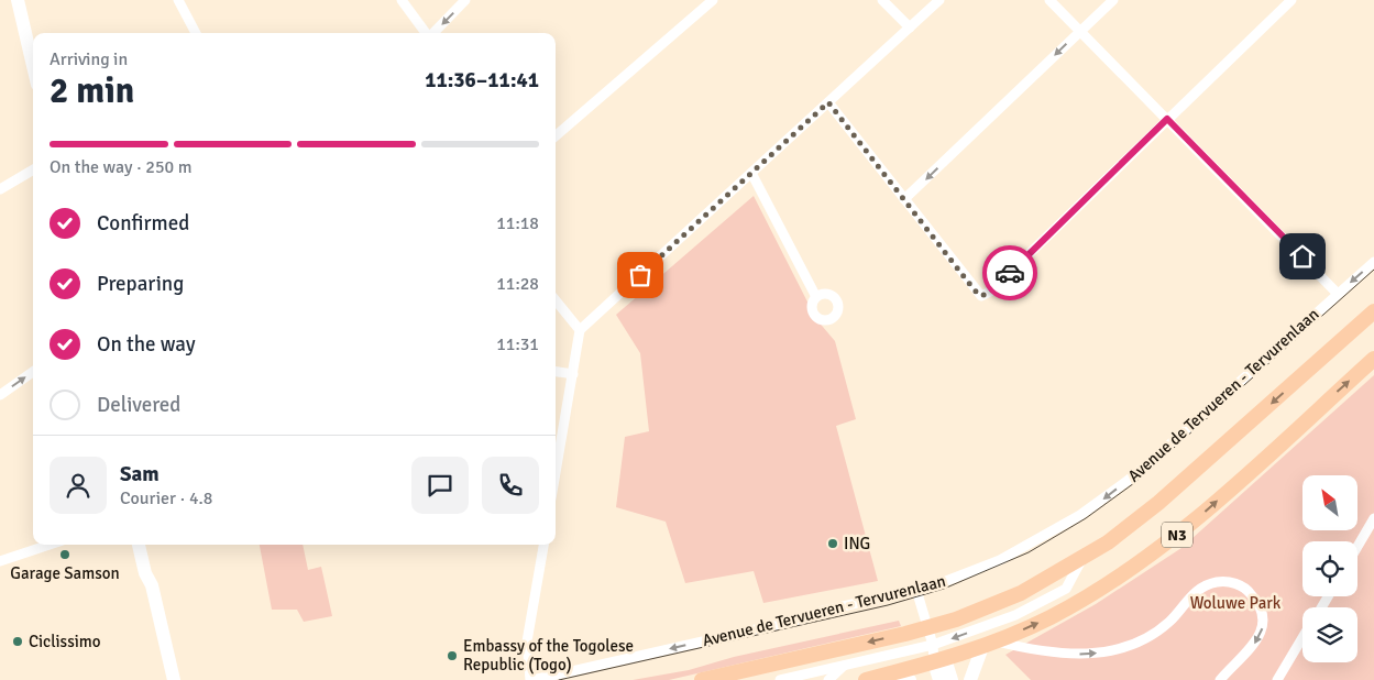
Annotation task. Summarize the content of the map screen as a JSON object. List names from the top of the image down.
{
  "streets": {
    "main road": ["N3"],
    "street": ["Avenue de Tervueren - Tervurenlaan"]
  },
  "parks": ["Woluwe Park"],
  "places": [
    "ING",
    "Garage Samson",
    "Ciclissimo",
    "Embassy of the Togolese Republic (Togo)"
  ],
  "north": "top left",
  "page": {
    "heading": ["2 min", "Arriving in", "11:36–11:41"],
    "panel": ["Sam", "Courier · 4.8"],
    "bar": "On the way · 250 m",
    "list": [
      ["Confirmed", "11:18"],
      ["Preparing", "11:28"],
      ["On the way", "11:31"],
      "Delivered"
    ]
  }
}
